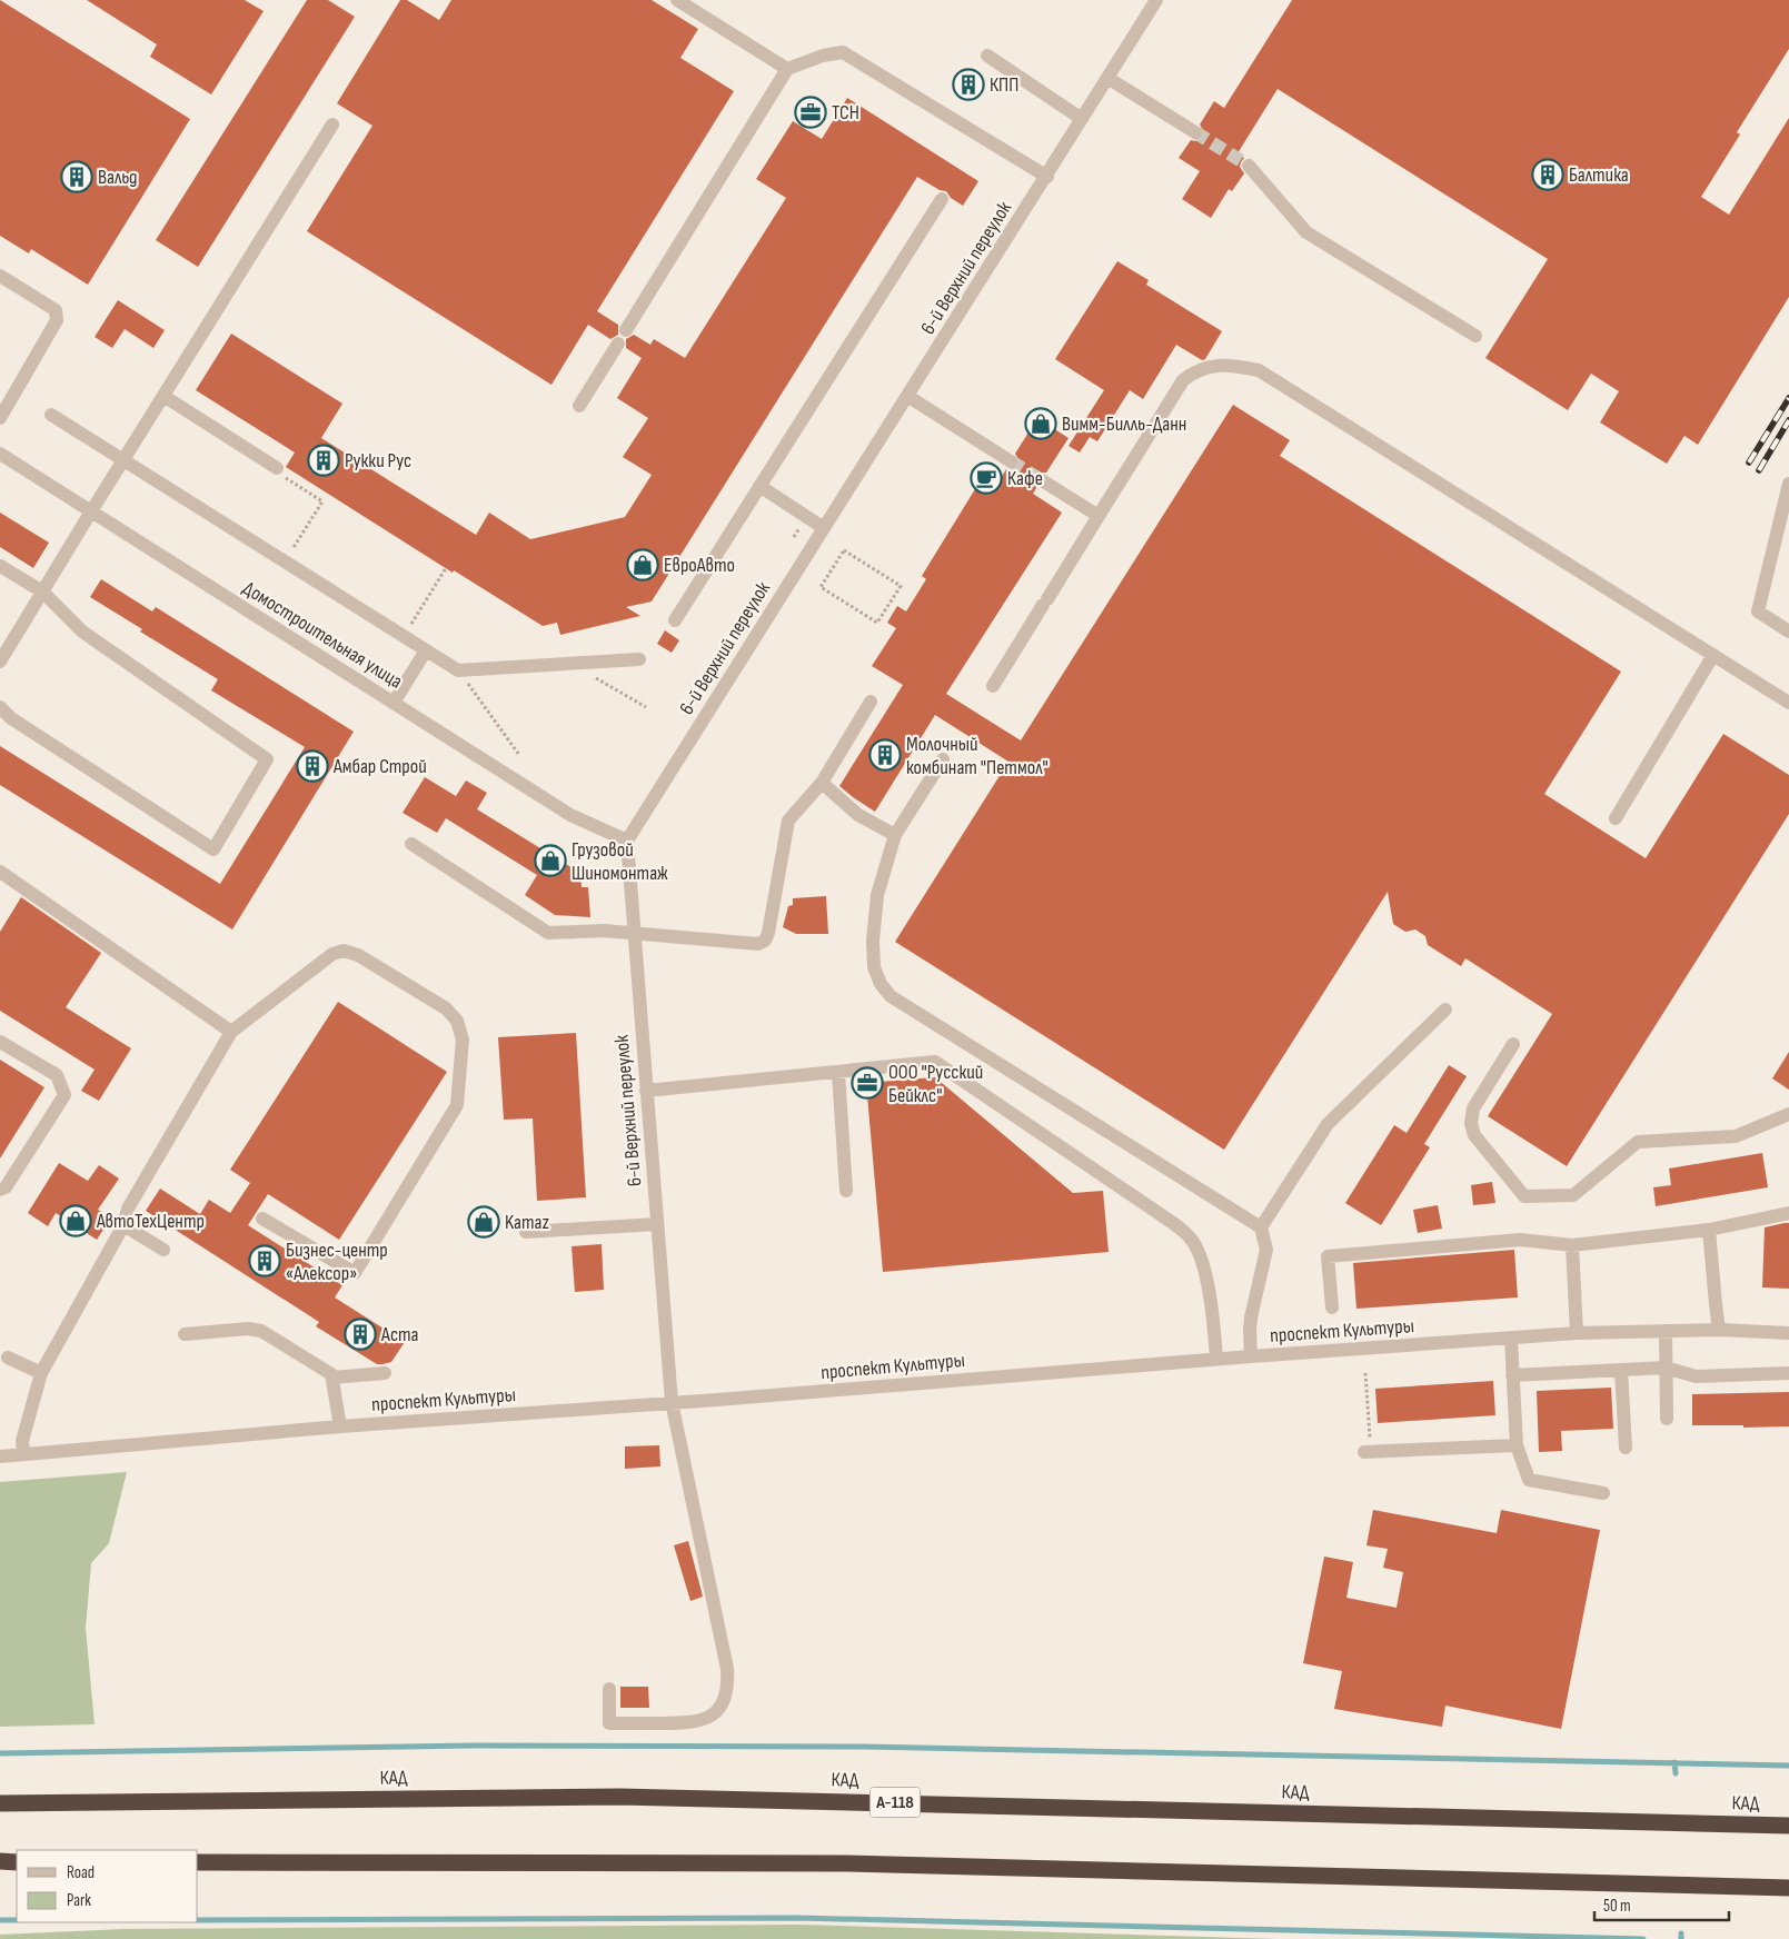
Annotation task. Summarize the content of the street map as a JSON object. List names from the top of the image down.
{
  "streets": {
    "highway": ["КАД", "А-118"],
    "street": ["6-й Верхний переулок", "Домостроительная улица", "проспект Культуры"]
  },
  "crossings": [
    ["6-й Верхний переулок", "Домостроительная улица"],
    ["6-й Верхний переулок", "проспект Культуры"]
  ],
  "places": {
    "building": [
      "КПП",
      "Балтика",
      "Вальд",
      "Рукки Рус",
      "Молочный комбинат \"Петмол\"",
      "Амбар Строй",
      "Бизнес-центр «Алексор»",
      "Аста"
    ],
    "office": ["ТСН", "ООО \"Русский Бейклс\""],
    "shop": [
      "Вимм-Билль-Данн",
      "ЕвроАвто",
      "Грузовой Шиномонтаж",
      "АвтоТехЦентр",
      "Kamaz"
    ],
    "cafe": ["Кафе"]
  },
  "legend": ["Road", "Park"],
  "scale_bar": "50 m"
}
